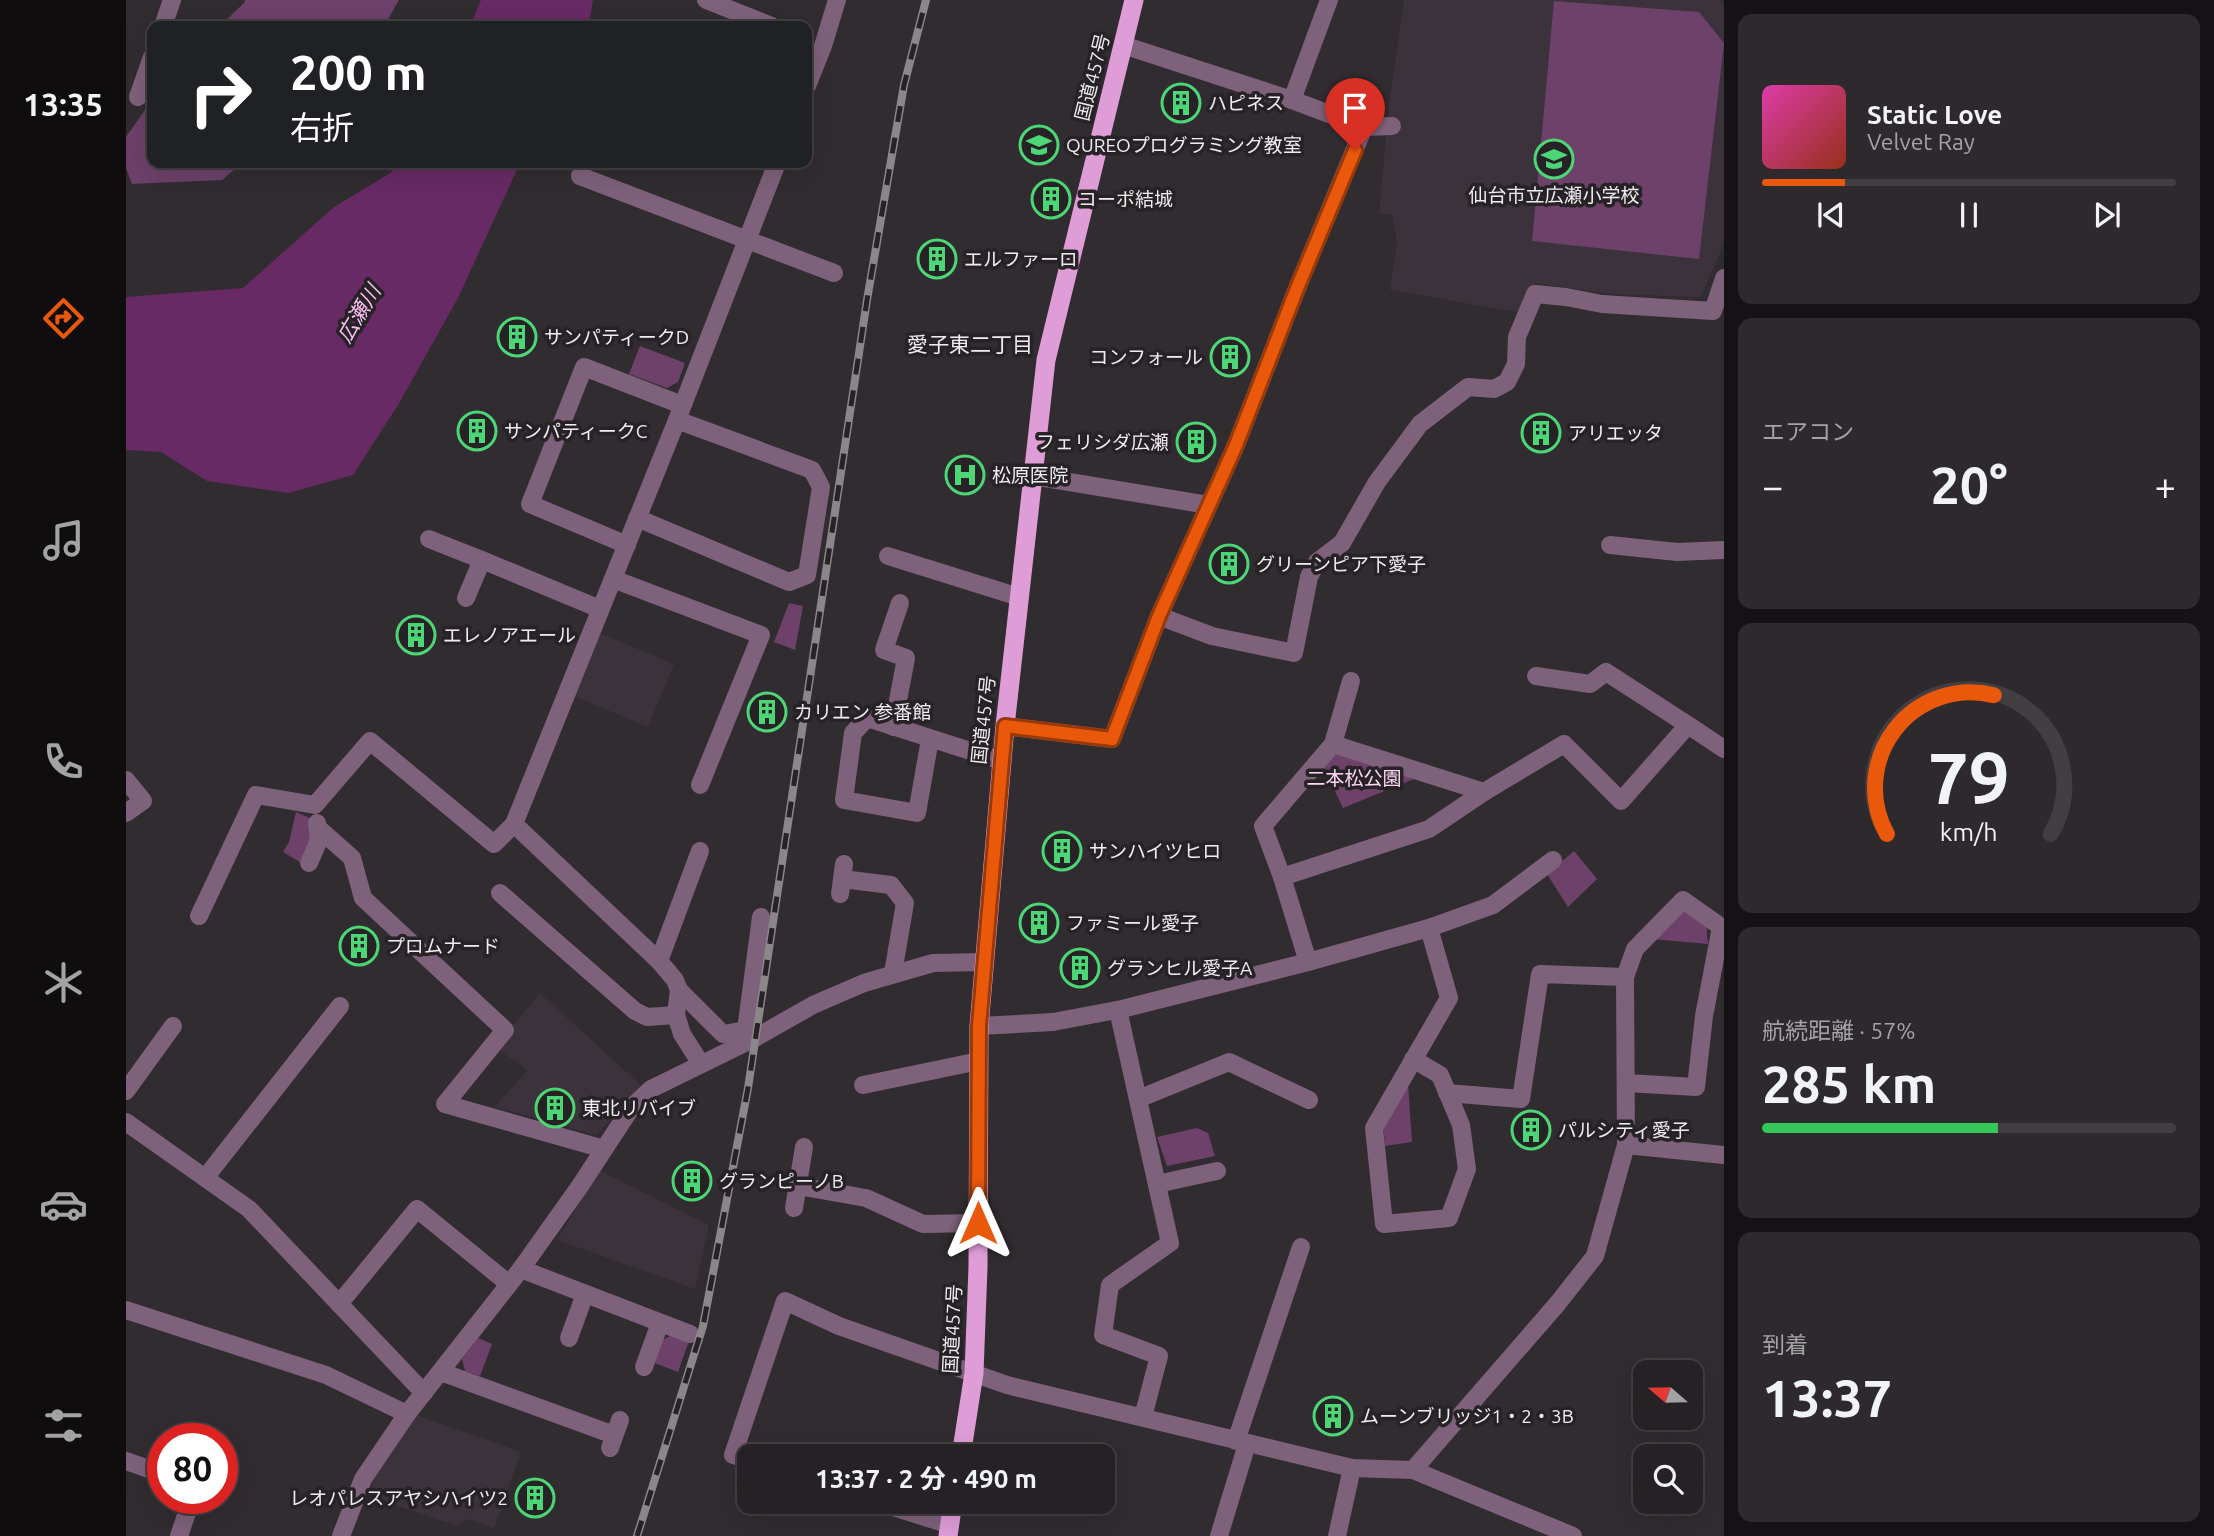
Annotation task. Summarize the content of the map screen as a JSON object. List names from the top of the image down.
{
  "streets": {
    "highway": ["国道457号"]
  },
  "districts": ["愛子東二丁目"],
  "water": ["広瀬川"],
  "parks": ["二本松公園"],
  "places": {
    "building": [
      "ハピネス",
      "コーポ結城",
      "エルファーロ",
      "サンパティークD",
      "コンフォール",
      "サンパティークC",
      "アリエッタ",
      "フェリシダ広瀬",
      "グリーンピア下愛子",
      "エレノアエール",
      "カリエン 参番館",
      "サンハイツヒロ",
      "ファミール愛子",
      "プロムナード",
      "グランヒル愛子A",
      "東北リバイブ",
      "パルシティ愛子",
      "グランピーノB",
      "ムーンブリッジ1・2・3B",
      "レオパレスアヤシハイツ2"
    ],
    "school or university": ["QUREOプログラミング教室", "仙台市立広瀬小学校"],
    "hospital": ["松原医院"]
  },
  "north": "left",
  "page": {
    "tabs": "13:35",
    "turn": ["200 m", "右折"],
    "song": ["Static Love", "Velvet Ray"],
    "tile": [
      "エアコン",
      ["航続距離 · 57%", "285 km"],
      ["到着", "13:37"]
    ],
    "heat": ["−", "20°", "+"],
    "limit": "80",
    "trip": "13:37 · 2 分 · 490 m",
    "gauge": ["79", "km/h"]
  }
}
